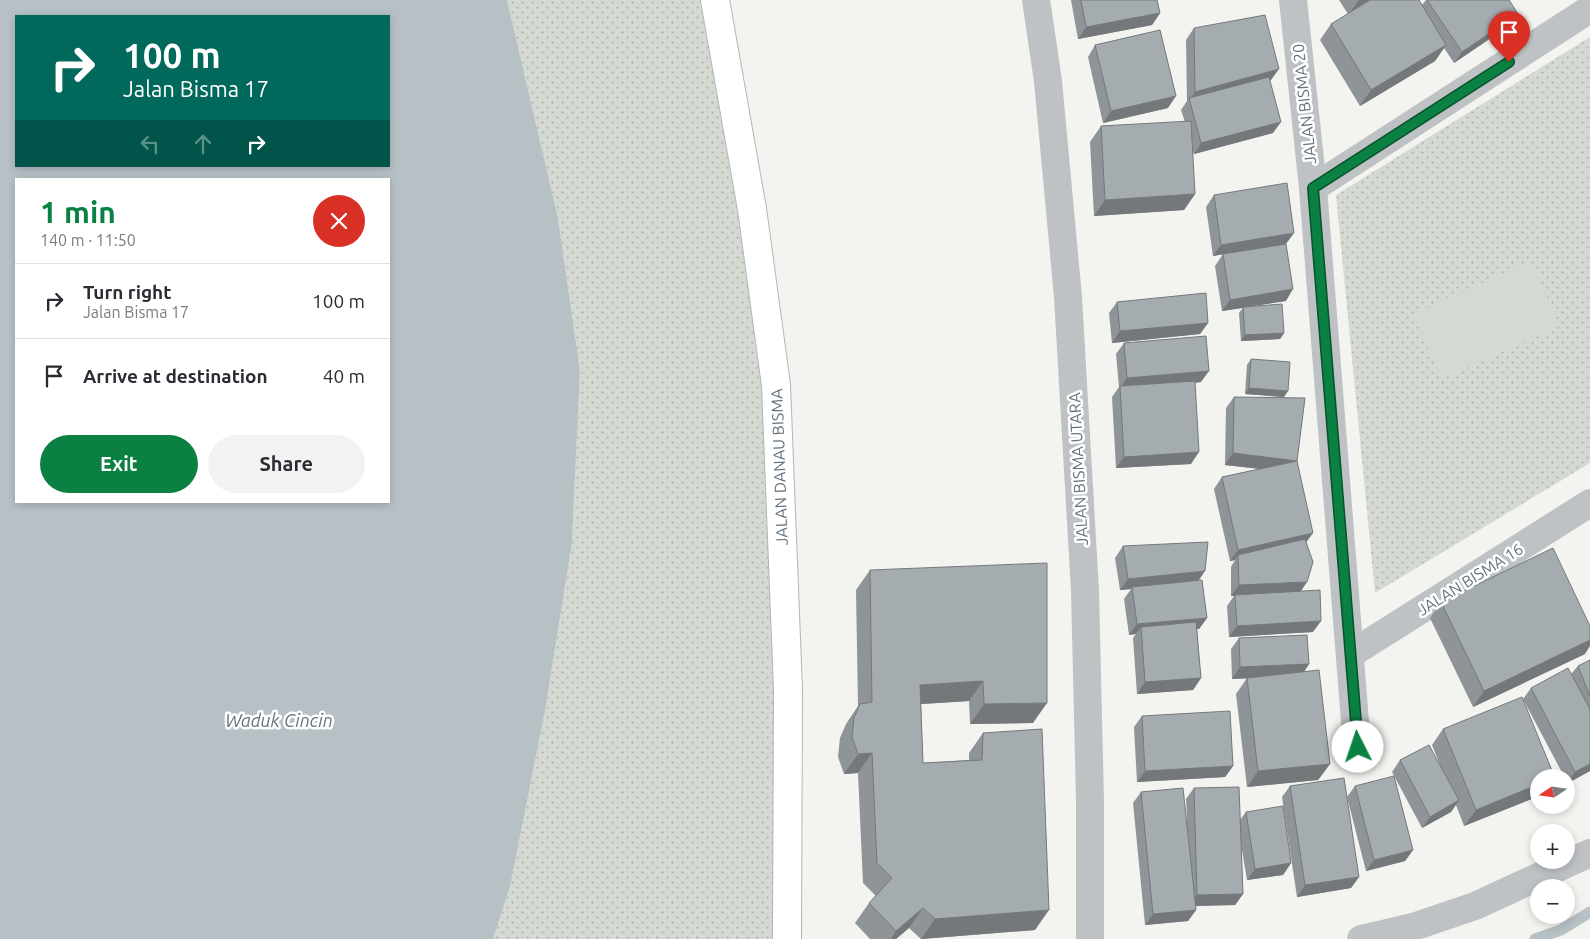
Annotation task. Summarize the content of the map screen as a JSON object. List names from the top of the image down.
{
  "streets": {
    "street": [
      "JALAN BISMA 20",
      "JALAN DANAU BISMA",
      "JALAN BISMA UTARA",
      "JALAN BISMA 16"
    ]
  },
  "crossings": [
    ["JALAN BISMA 20", "JALAN BISMA 16"]
  ],
  "water": ["Waduk Cincin"],
  "north": "left",
  "page": {
    "turn": ["100 m", "Jalan Bisma 17"],
    "heading": ["1 min", "140 m · 11:50"],
    "list": [
      {
        "name": "Turn right",
        "note": "Jalan Bisma 17",
        "value": "100 m"
      },
      {
        "name": "Arrive at destination",
        "value": "40 m"
      }
    ],
    "buttons": ["Exit", "Share"],
    "map_buttons": ["+", "−"]
  }
}
